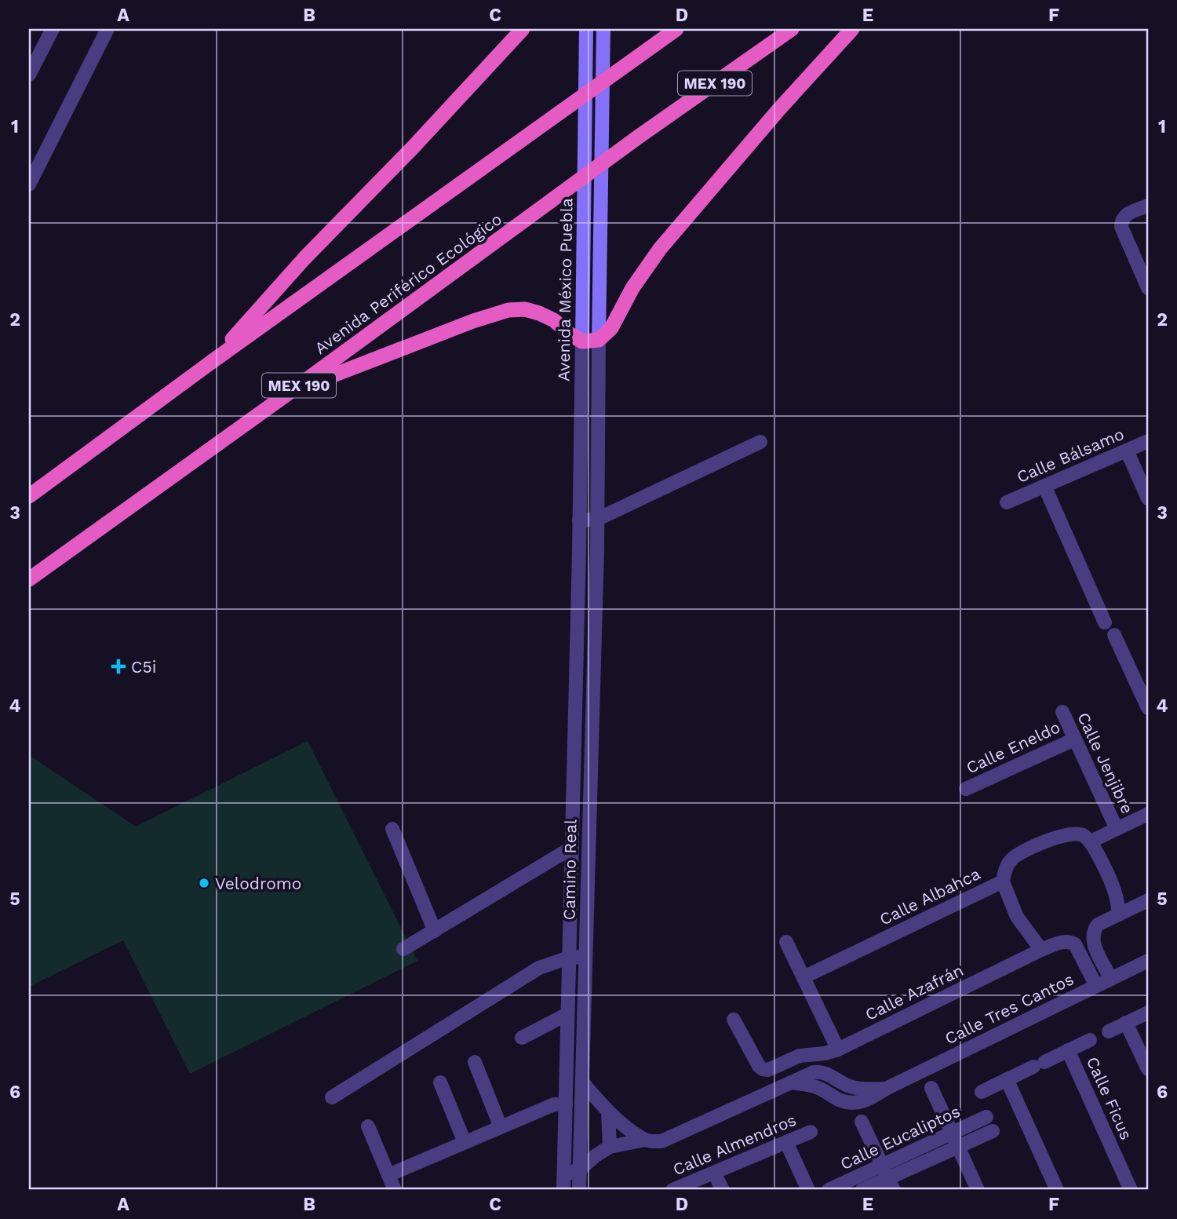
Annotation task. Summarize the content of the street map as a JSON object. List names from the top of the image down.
{
  "streets": {
    "highway": ["MEX 190", "Avenida Periférico Ecológico"],
    "main road": ["Avenida México Puebla"],
    "street": [
      "Calle Bálsamo",
      "Calle Eneldo",
      "Calle Jenjibre",
      "Camino Real",
      "Calle Albahca",
      "Calle Azafrán",
      "Calle Tres Cantos",
      "Calle Ficus",
      "Calle Eucaliptos",
      "Calle Almendros"
    ]
  },
  "crossings": [
    ["Avenida México Puebla", "Camino Real"],
    ["Calle Eneldo", "Calle Jenjibre"],
    ["Camino Real", "Calle Tres Cantos"]
  ],
  "places": {
    "health": ["C5i"],
    "other": ["Velodromo"]
  },
  "grid": {
    "columns": [
      "A",
      "B",
      "C",
      "D",
      "E",
      "F"
    ],
    "rows": [
      "1",
      "2",
      "3",
      "4",
      "5",
      "6"
    ]
  }
}
